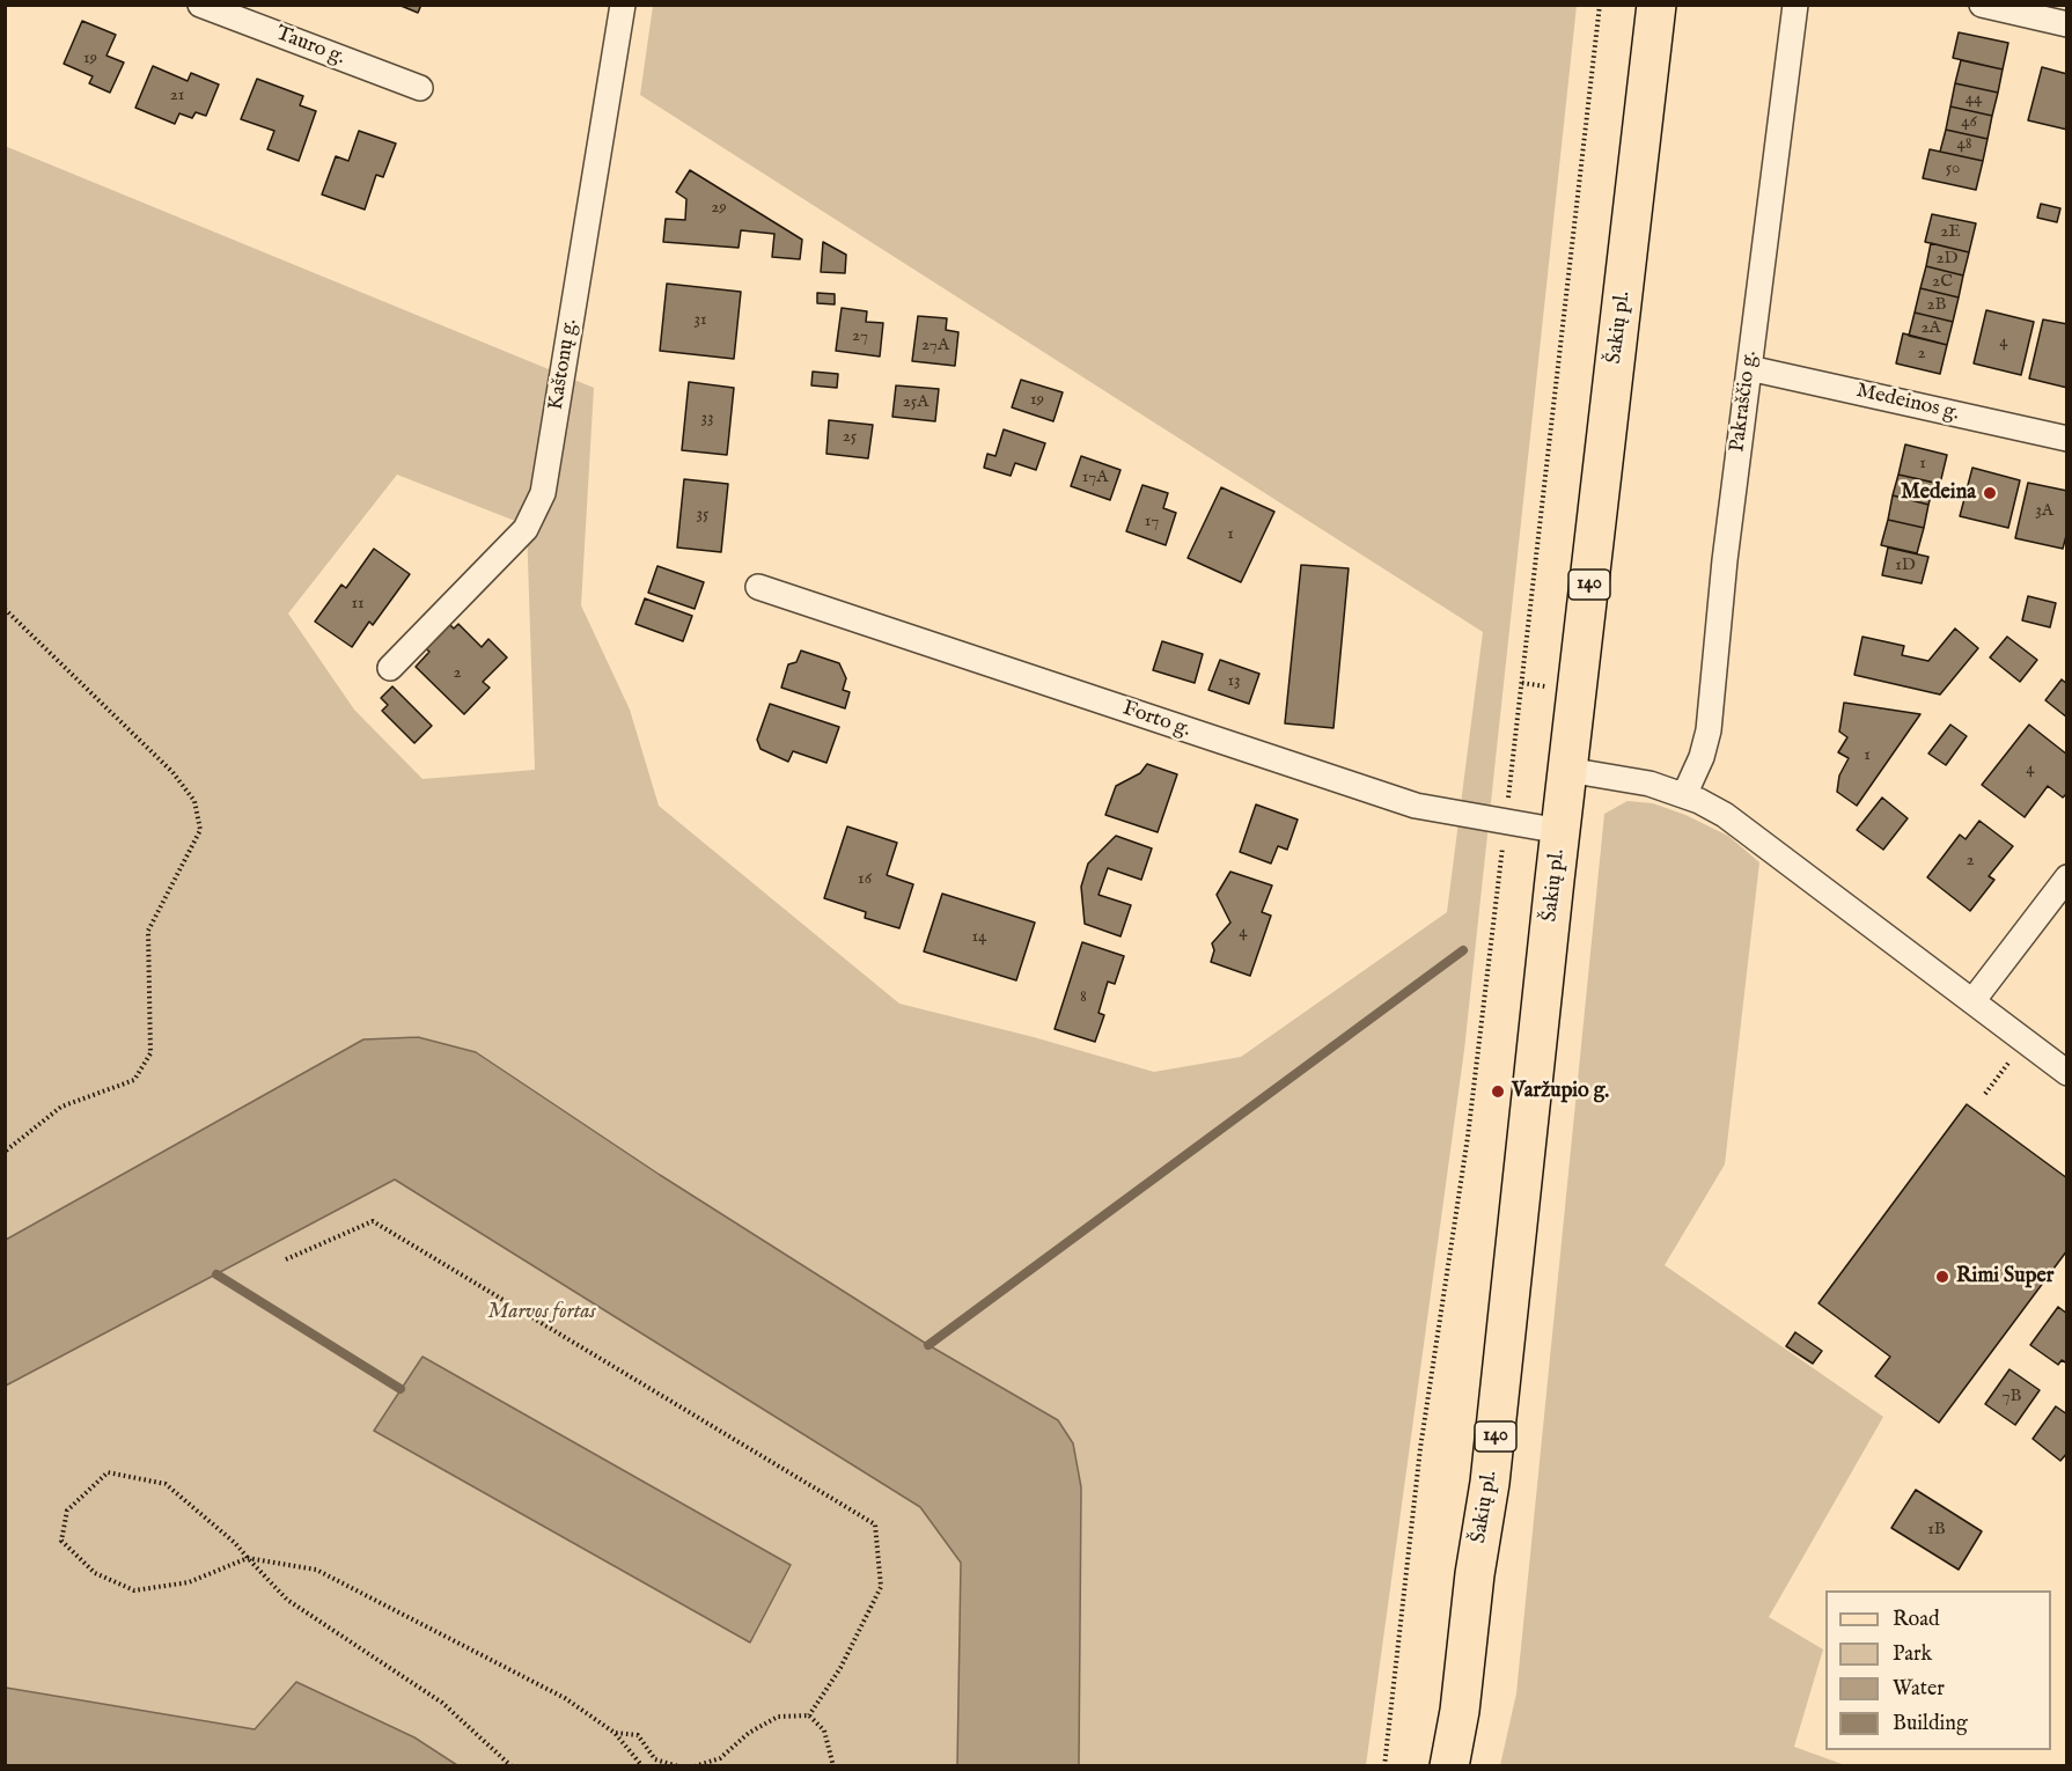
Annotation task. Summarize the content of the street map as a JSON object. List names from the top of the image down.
{
  "streets": {
    "main road": ["Šakių pl.", "140"],
    "street": [
      "Tauro g.",
      "Kaštonų g.",
      "Pakraščio g.",
      "Medeinos g.",
      "Forto g."
    ]
  },
  "crossings": [
    ["Šakių pl.", "Forto g."],
    ["Pakraščio g.", "Medeinos g."]
  ],
  "parks": ["Marvos fortas"],
  "places": ["Medeina", "Varžupio g.", "Rimi Super"],
  "house_numbers": [
    "19",
    "21",
    "44",
    "46",
    "48",
    "50",
    "29",
    "2E",
    "2D",
    "2C",
    "2B",
    "31",
    "2A",
    "27",
    "4",
    "27A",
    "2",
    "19",
    "25A",
    "33",
    "25",
    "1",
    "17A",
    "3A",
    "35",
    "17",
    "1",
    "1D",
    "11",
    "2",
    "13",
    "1",
    "4",
    "2",
    "16",
    "4",
    "14",
    "8",
    "7B",
    "1B"
  ],
  "legend": [
    "Road",
    "Park",
    "Water",
    "Building"
  ]
}
